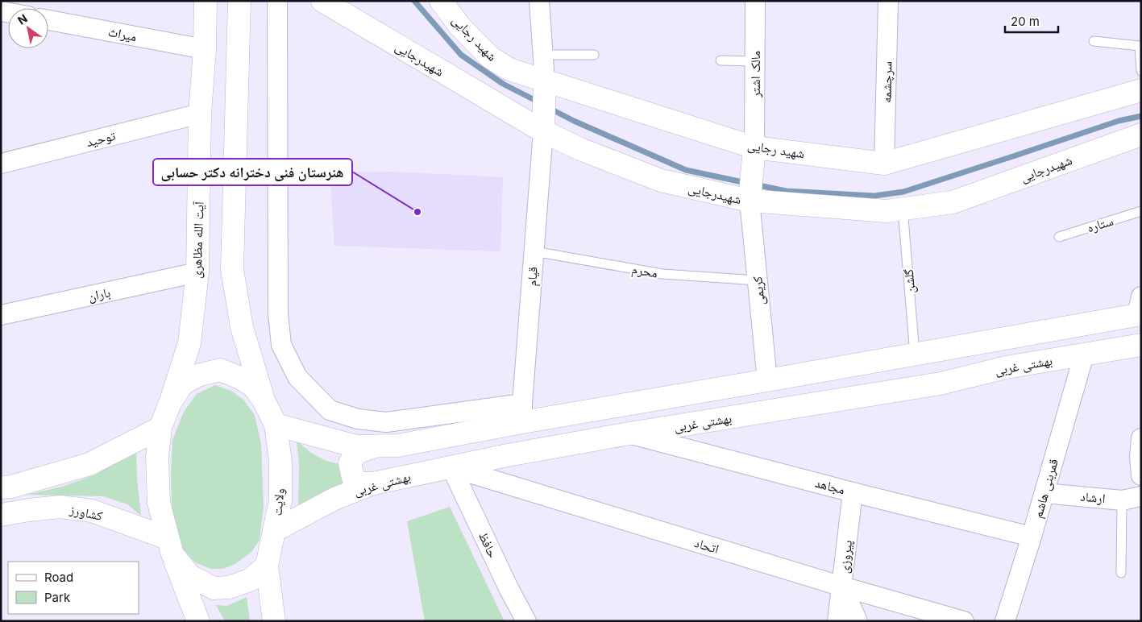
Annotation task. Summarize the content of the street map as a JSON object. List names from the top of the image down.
{
  "streets": {
    "street": [
      "میراث",
      "شهید رجایی",
      "شهیدرجایی",
      "مالک اشتر",
      "سرچشمه",
      "توحید",
      "آیت الله مظاهری",
      "قیام",
      "کریمی",
      "باران",
      "بهشتی غربی",
      "مجاهد",
      "قمربنی هاشم",
      "ارشاد",
      "ولایت",
      "کشاورز",
      "حافظ",
      "اتحاد",
      "پیروزی"
    ],
    "lane": ["ستاره", "محرم", "گلشن"]
  },
  "crossings": [
    ["میراث", "آیت الله مظاهری"],
    ["شهید رجایی", "مالک اشتر"],
    ["شهید رجایی", "سرچشمه"],
    ["شهیدرجایی", "قیام"],
    ["شهیدرجایی", "گلشن"],
    ["شهیدرجایی", "کریمی"],
    ["توحید", "آیت الله مظاهری"],
    ["آیت الله مظاهری", "باران"],
    ["آیت الله مظاهری", "ولایت"],
    ["محرم", "قیام"],
    ["محرم", "کریمی"],
    ["بهشتی غربی", "مجاهد"],
    ["بهشتی غربی", "قمربنی هاشم"],
    ["بهشتی غربی", "ولایت"],
    ["بهشتی غربی", "حافظ"],
    ["بهشتی غربی", "اتحاد"],
    ["مجاهد", "قمربنی هاشم"],
    ["مجاهد", "پیروزی"],
    ["قمربنی هاشم", "ارشاد"],
    ["ولایت", "کشاورز"],
    ["حافظ", "اتحاد"],
    ["اتحاد", "پیروزی"]
  ],
  "places": ["هنرستان فنی دخترانه دکتر حسابی"],
  "legend": ["Road", "Park"],
  "scale_bar": "20 m",
  "north": "top left"
}
